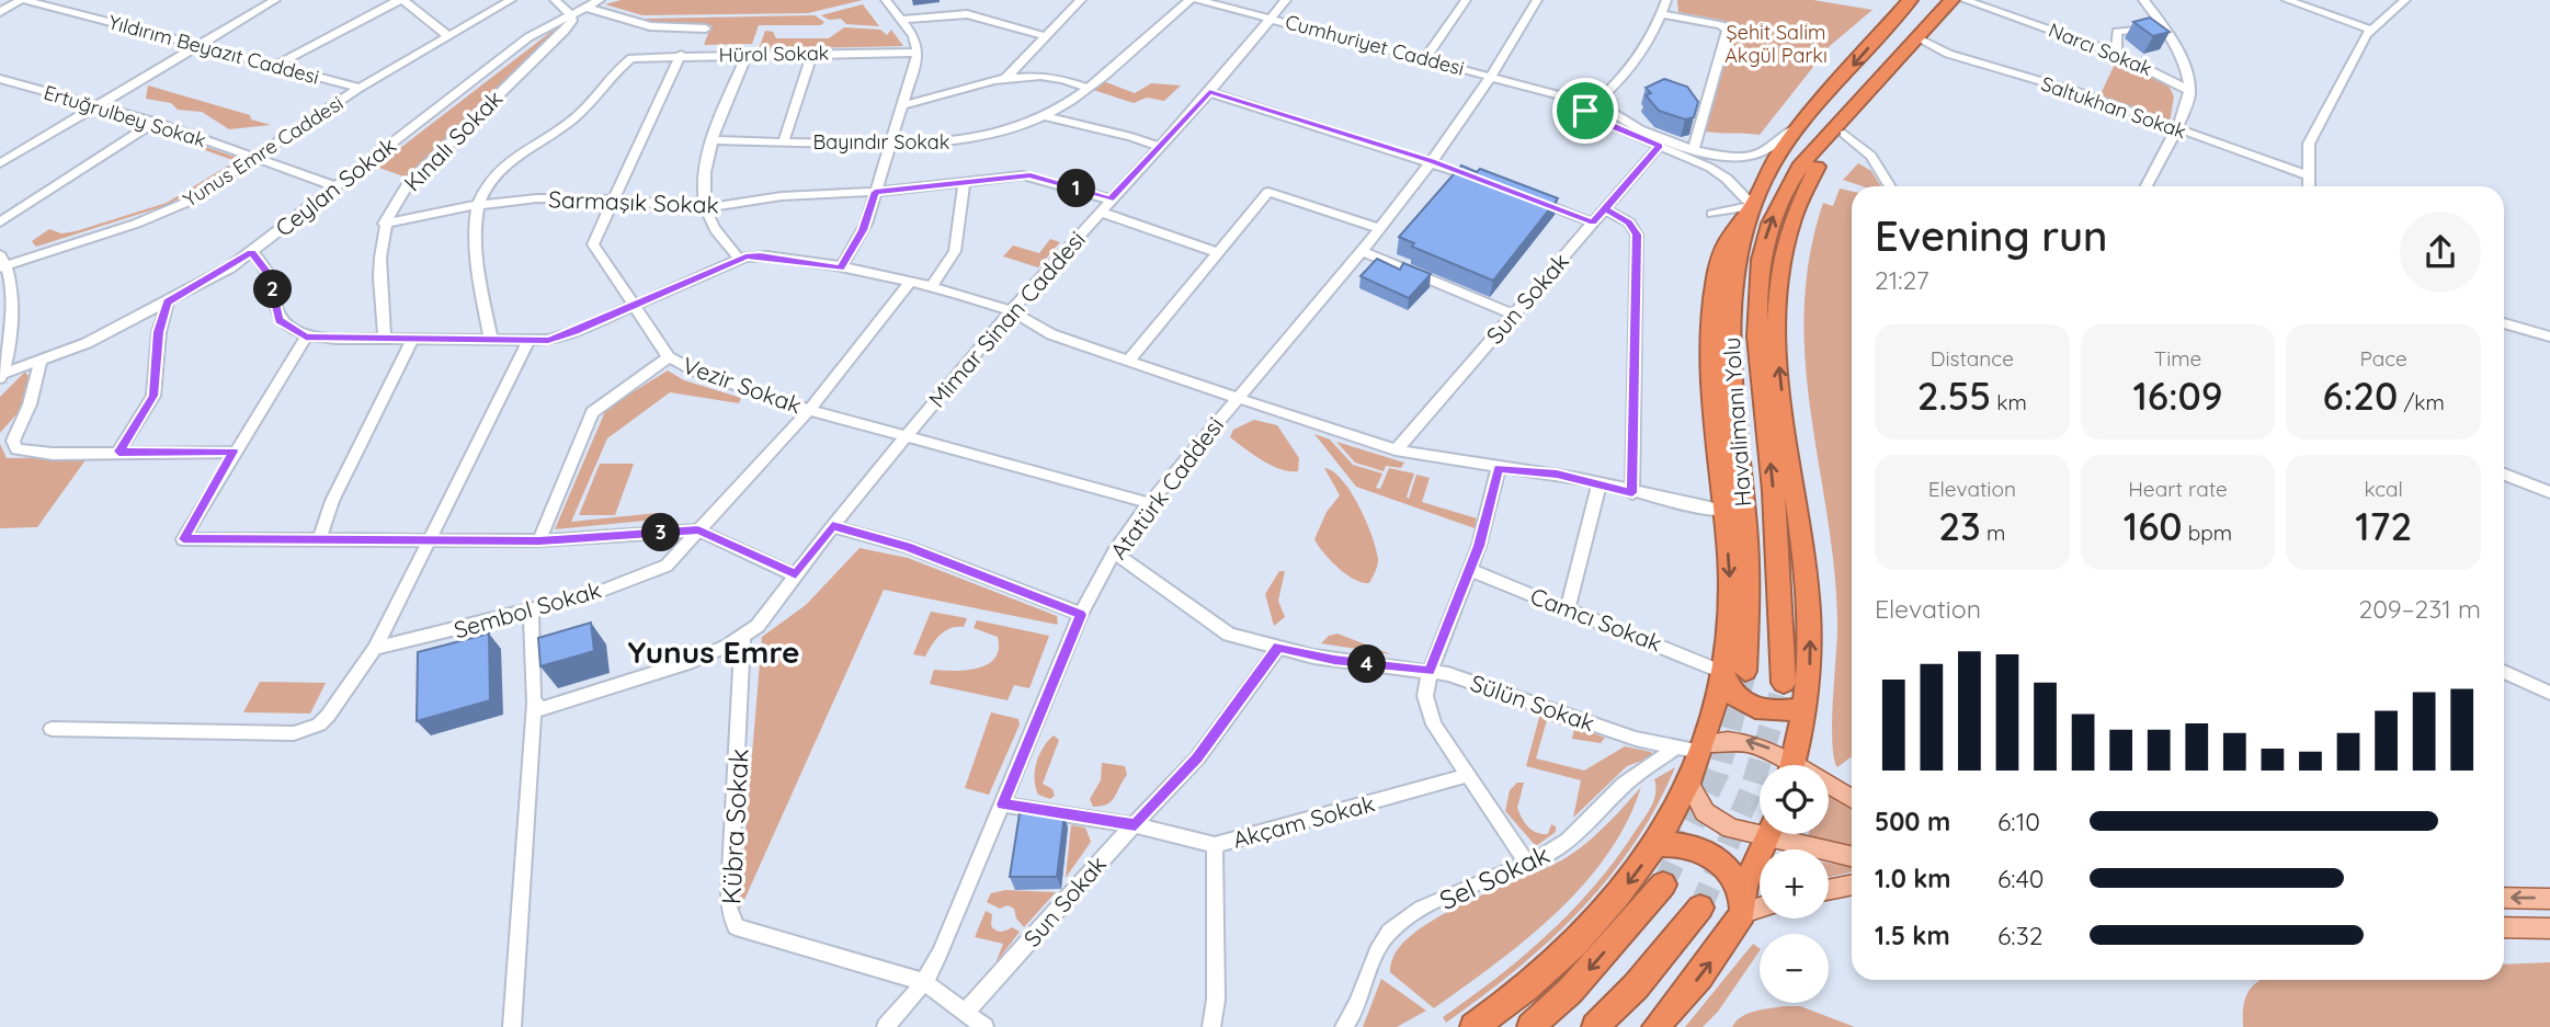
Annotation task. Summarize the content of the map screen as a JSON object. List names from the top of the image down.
{
  "streets": {
    "highway": ["Havalimanı Yolu"],
    "street": [
      "Cumhuriyet Caddesi",
      "Yıldırım Beyazıt Caddesi",
      "Narcı Sokak",
      "Hürol Sokak",
      "Saltukhan Sokak",
      "Ertuğrulbey Sokak",
      "Kınalı Sokak",
      "Bayındır Sokak",
      "Yunus Emre Caddesi",
      "Ceylan Sokak",
      "Sarmaşık Sokak",
      "Sun Sokak",
      "Mimar Sinan Caddesi",
      "Vezir Sokak",
      "Atatürk Caddesi",
      "Sembol Sokak",
      "Camcı Sokak",
      "Sülün Sokak",
      "Akçam Sokak",
      "Kübra Sokak",
      "Sel Sokak"
    ]
  },
  "crossings": [
    ["Cumhuriyet Caddesi", "Mimar Sinan Caddesi"],
    ["Cumhuriyet Caddesi", "Atatürk Caddesi"],
    ["Yıldırım Beyazıt Caddesi", "Yunus Emre Caddesi"],
    ["Hürol Sokak", "Vezir Sokak"],
    ["Ertuğrulbey Sokak", "Yunus Emre Caddesi"],
    ["Ertuğrulbey Sokak", "Ceylan Sokak"],
    ["Kınalı Sokak", "Ceylan Sokak"],
    ["Kınalı Sokak", "Sarmaşık Sokak"],
    ["Sarmaşık Sokak", "Mimar Sinan Caddesi"],
    ["Sarmaşık Sokak", "Vezir Sokak"],
    ["Sun Sokak", "Sülün Sokak"],
    ["Sun Sokak", "Akçam Sokak"],
    ["Sun Sokak", "Kübra Sokak"],
    ["Mimar Sinan Caddesi", "Vezir Sokak"],
    ["Mimar Sinan Caddesi", "Kübra Sokak"],
    ["Vezir Sokak", "Atatürk Caddesi"],
    ["Vezir Sokak", "Sembol Sokak"],
    ["Havalimanı Yolu", "Camcı Sokak"],
    ["Atatürk Caddesi", "Sülün Sokak"],
    ["Atatürk Caddesi", "Akçam Sokak"],
    ["Atatürk Caddesi", "Kübra Sokak"],
    ["Sülün Sokak", "Sel Sokak"]
  ],
  "districts": ["Yunus Emre"],
  "parks": ["Şehit Salim Akgül Parkı"],
  "page": {
    "pins": [
      "1",
      "2",
      "3",
      "4"
    ],
    "heading": ["Evening run", "21:27"],
    "stats": [
      ["Distance", "2.55 km"],
      ["Time", "16:09"],
      ["Pace", "6:20 /km"],
      ["Elevation", "23 m"],
      ["Heart rate", "160 bpm"],
      ["kcal", "172"]
    ],
    "chart": ["Elevation", "209–231 m"],
    "map_buttons": ["+", "−"],
    "list": [
      {
        "name": "500 m",
        "note": "6:10"
      },
      {
        "name": "1.0 km",
        "note": "6:40"
      },
      {
        "name": "1.5 km",
        "note": "6:32"
      }
    ]
  }
}
